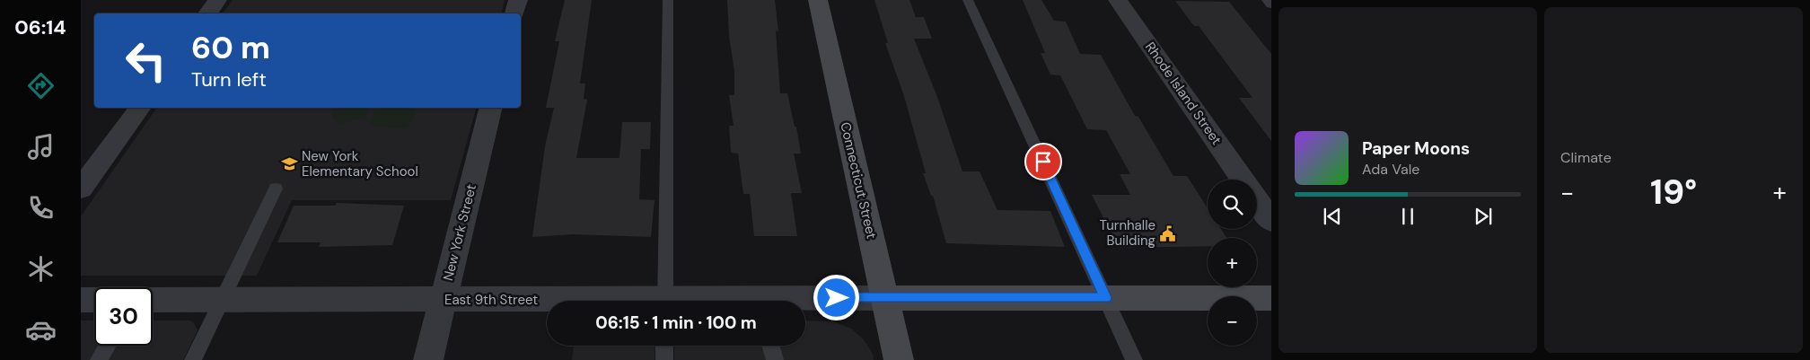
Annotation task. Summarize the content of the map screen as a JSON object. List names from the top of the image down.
{
  "streets": {
    "street": [
      "Rhode Island Street",
      "Connecticut Street",
      "New York Street",
      "East 9th Street"
    ]
  },
  "crossings": [
    ["Connecticut Street", "East 9th Street"],
    ["New York Street", "East 9th Street"]
  ],
  "places": {
    "school or university": ["New York Elementary School"],
    "public building": ["Turnhalle Building"]
  },
  "page": {
    "tabs": "06:14",
    "tile": "Climate",
    "turn": ["60 m", "Turn left"],
    "song": ["Paper Moons", "Ada Vale"],
    "heat": ["−", "19°", "+"],
    "map_buttons": ["+", "−"],
    "limit": "30",
    "trip": "06:15 · 1 min · 100 m"
  }
}
